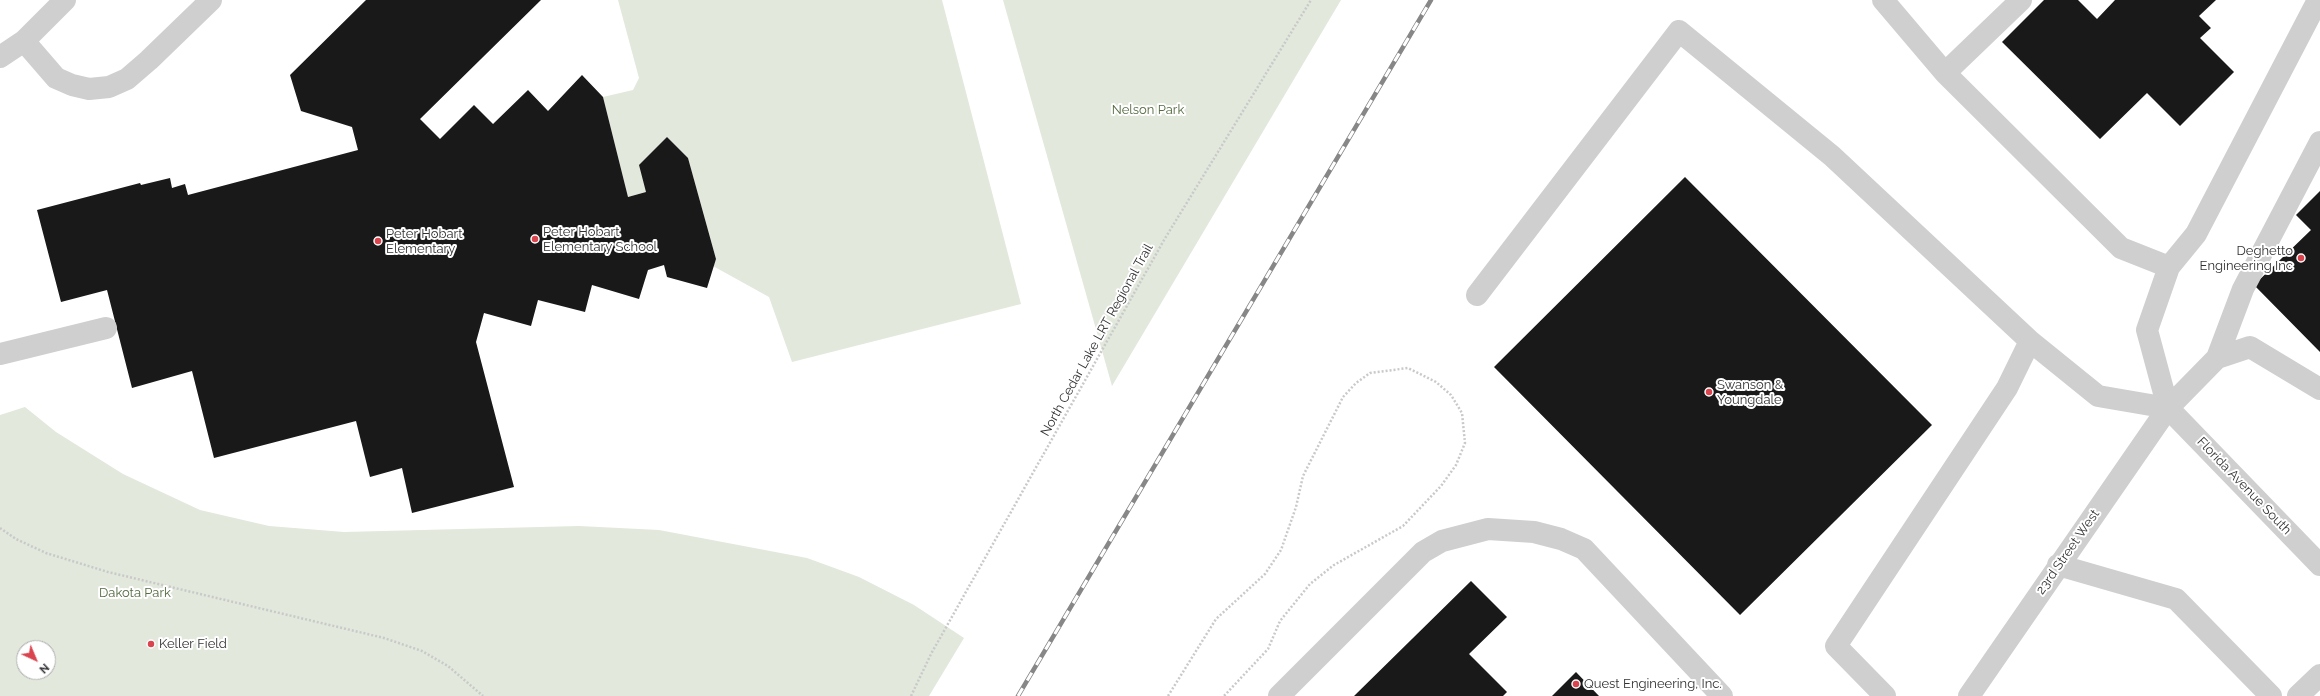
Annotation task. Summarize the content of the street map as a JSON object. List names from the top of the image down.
{
  "streets": {
    "street": ["Florida Avenue South", "23rd Street West"],
    "path": ["North Cedar Lake LRT Regional Trail"]
  },
  "crossings": [
    ["Florida Avenue South", "23rd Street West"]
  ],
  "parks": ["Nelson Park", "Dakota Park"],
  "places": [
    "Peter Hobart Elementary School",
    "Peter Hobart Elementary",
    "Deghetto Engineering Inc",
    "Swanson & Youngdale",
    "Keller Field",
    "Quest Engineering, Inc."
  ],
  "north": "bottom right"
}
